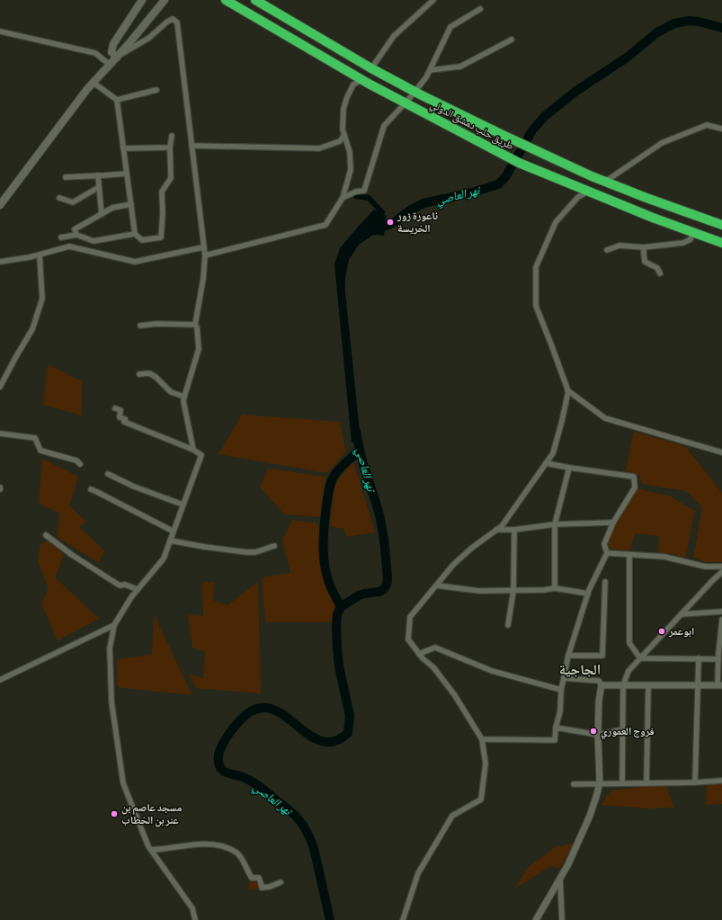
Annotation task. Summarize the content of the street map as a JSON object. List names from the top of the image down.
{
  "streets": {
    "highway": ["طريق حلب دمشق الدولي"]
  },
  "districts": ["الجاجية"],
  "water": ["نهر العاصي"],
  "places": [
    "ناعورة زور الخريسة",
    "ابوعمر",
    "فروج العموري",
    "مسجد عاصم بن عنر بن الخطاب"
  ]
}
